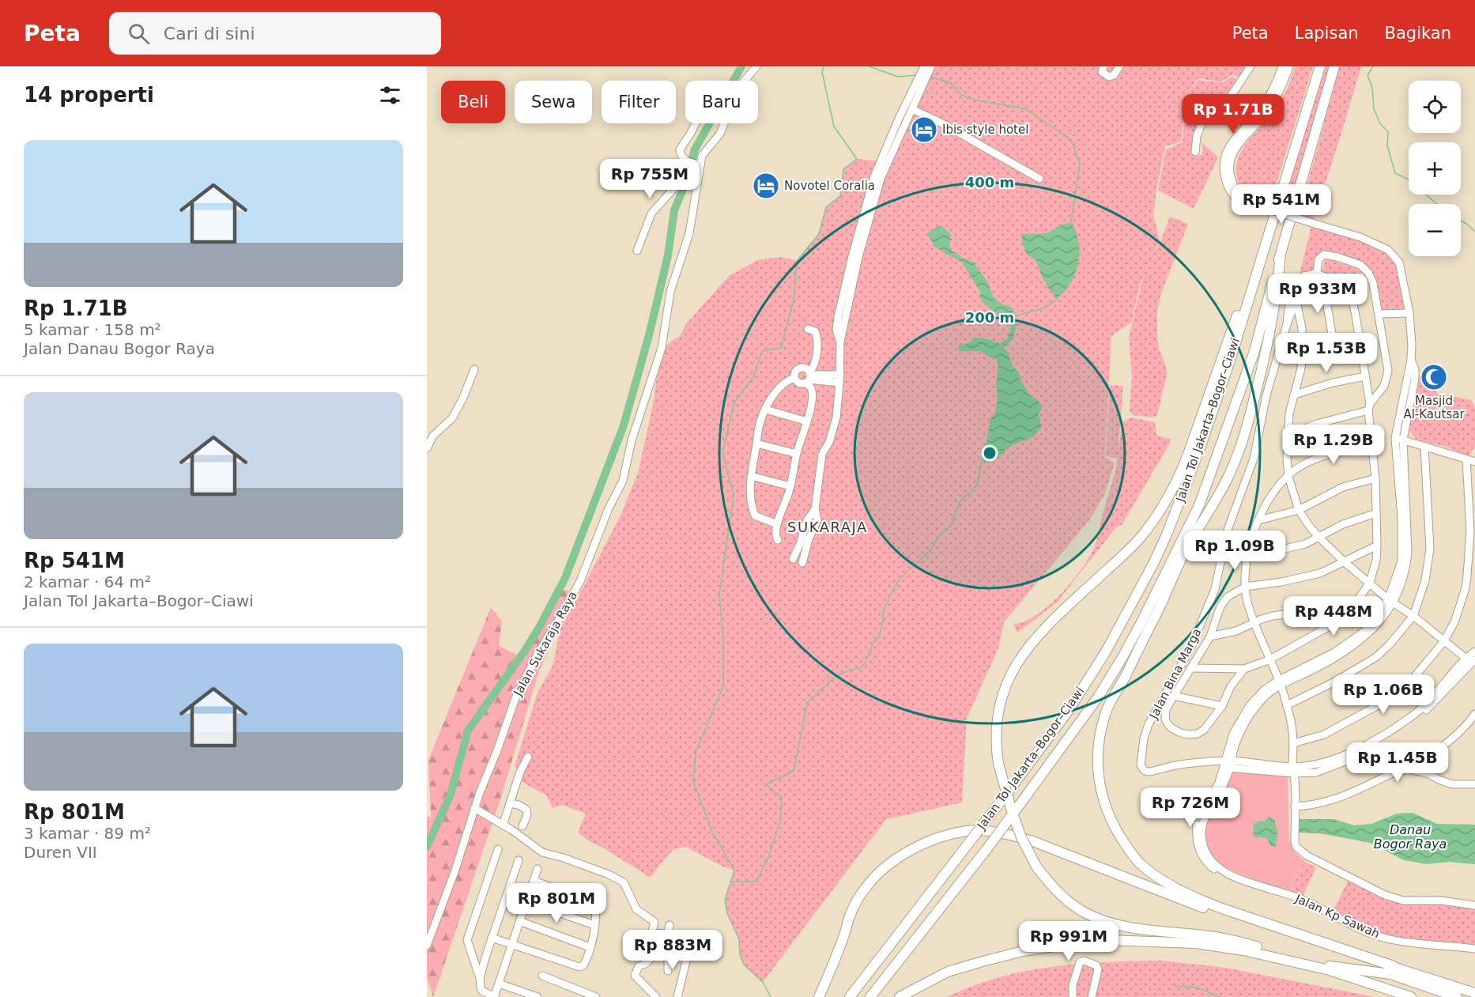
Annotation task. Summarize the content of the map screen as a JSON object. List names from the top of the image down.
{
  "streets": {
    "highway": ["Jalan Tol Jakarta–Bogor–Ciawi"],
    "street": ["Jalan Sukaraja Raya", "Jalan Bina Marga", "Jalan Kp Sawah"]
  },
  "crossings": [
    ["Jalan Bina Marga", "Jalan Kp Sawah"]
  ],
  "districts": ["SUKARAJA"],
  "water": ["Danau Bogor Raya"],
  "places": {
    "hotel": ["Ibis style hotel", "Novotel Coralia"],
    "mosque": ["Masjid Al-Kautsar"]
  },
  "page": {
    "header": "Peta",
    "search": "Cari di sini",
    "nav": ["Peta", "Lapisan", "Bagikan"],
    "heading": "14 properti",
    "map_buttons": ["+", "−"],
    "chip": [
      "Beli",
      "Sewa",
      "Filter",
      "Baru"
    ],
    "price": [
      "Rp 1.71B",
      "Rp 755M",
      "Rp 541M",
      "Rp 933M",
      "Rp 1.53B",
      "Rp 1.29B",
      "Rp 1.09B",
      "Rp 448M",
      "Rp 1.06B",
      "Rp 1.45B",
      "Rp 726M",
      "Rp 801M",
      "Rp 991M",
      "Rp 883M"
    ],
    "list": [
      {
        "name": "Rp 1.71B",
        "note": "5 kamar · 158 m² · Jalan Danau Bogor Raya"
      },
      {
        "name": "Rp 541M",
        "note": "2 kamar · 64 m² · Jalan Tol Jakarta–Bogor–Ciawi"
      },
      {
        "name": "Rp 801M",
        "note": "3 kamar · 89 m² · Duren VII"
      }
    ]
  },
  "rings": ["400 m", "200 m"]
}
